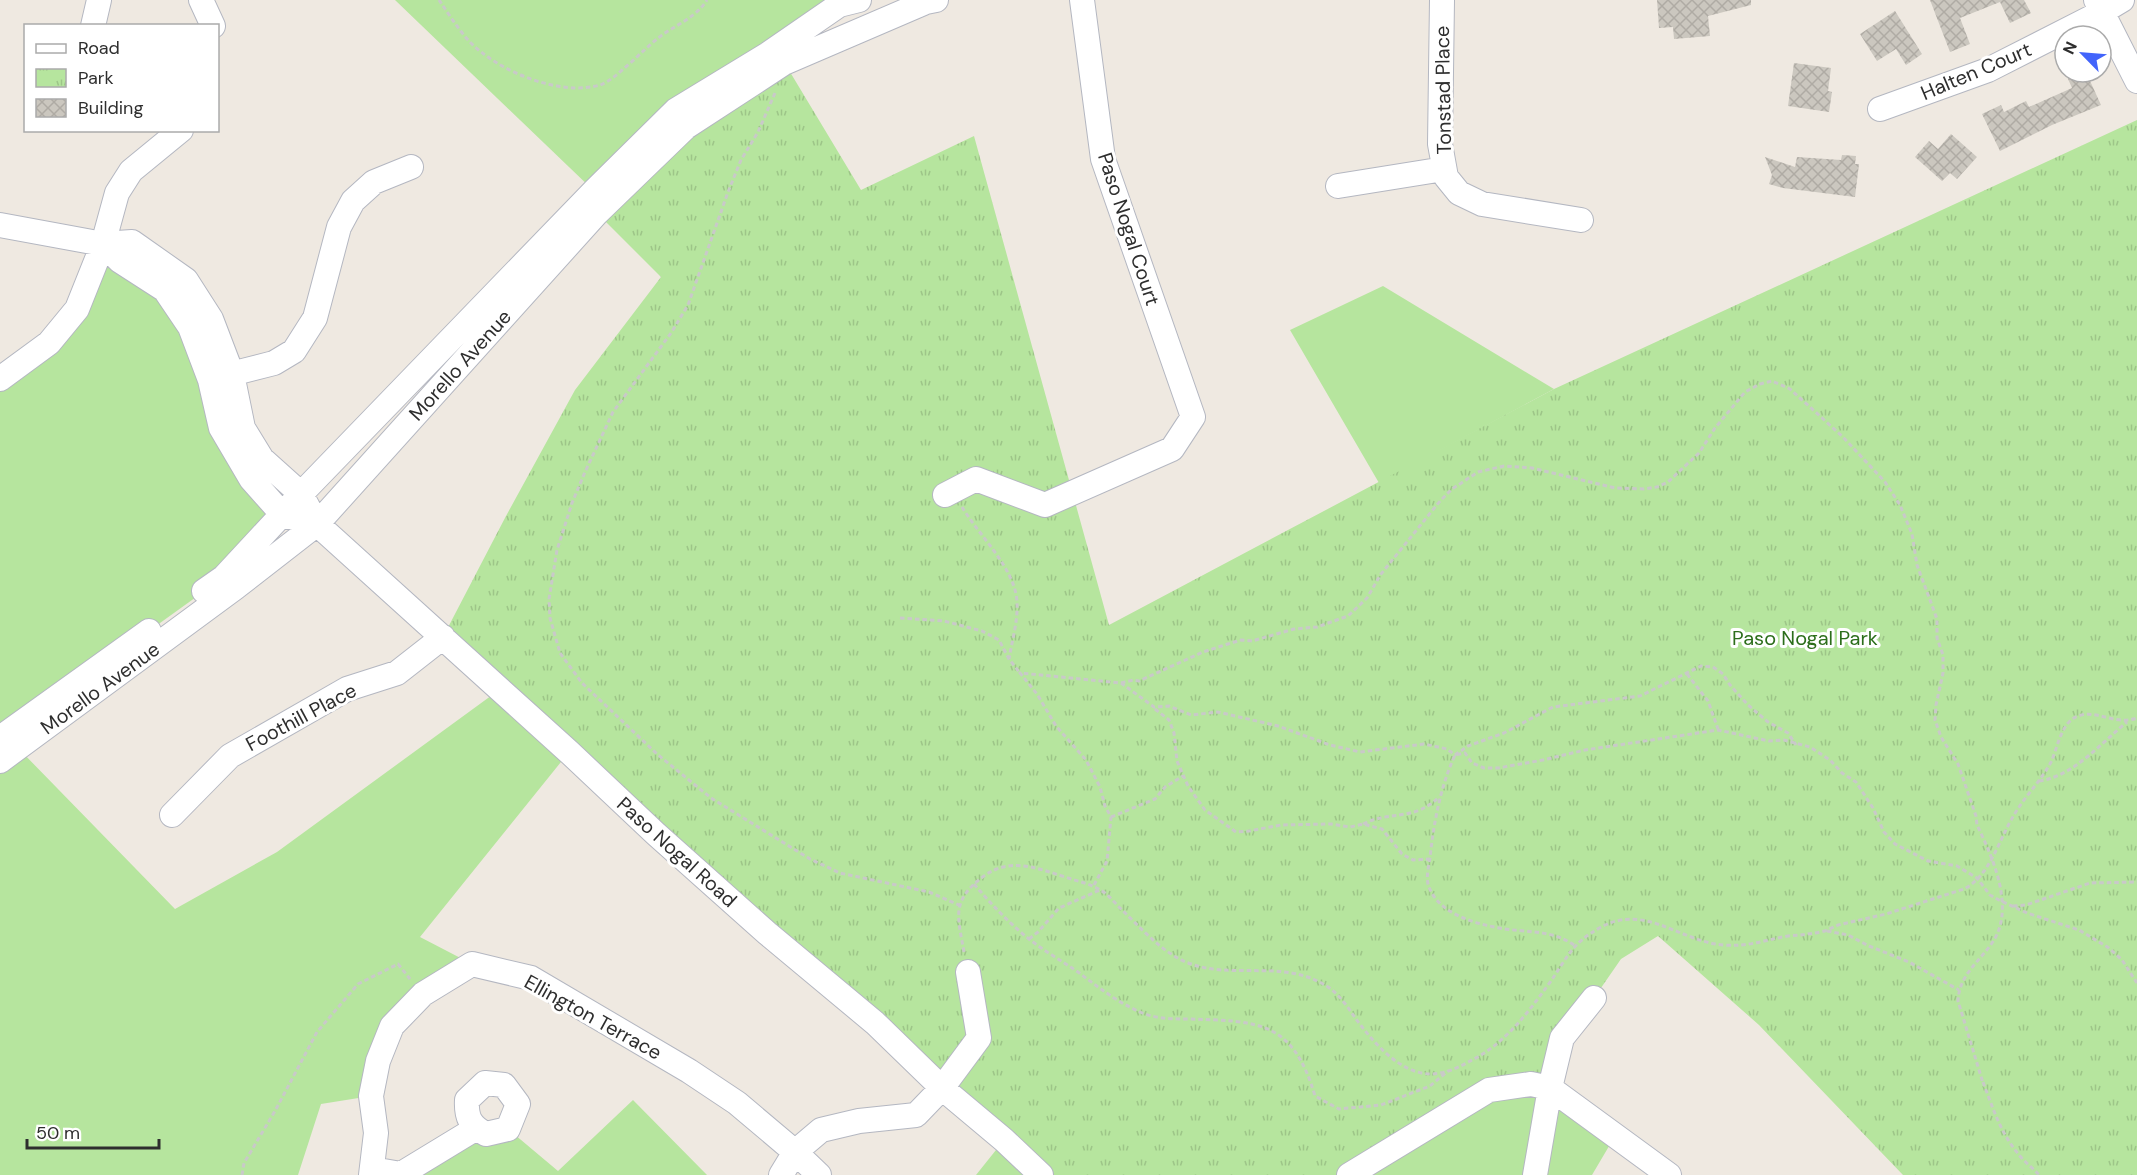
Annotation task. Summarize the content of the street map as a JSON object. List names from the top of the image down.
{
  "streets": {
    "street": [
      "Halten Court",
      "Tonstad Place",
      "Paso Nogal Court",
      "Morello Avenue",
      "Foothill Place",
      "Paso Nogal Road",
      "Ellington Terrace"
    ]
  },
  "crossings": [
    ["Morello Avenue", "Paso Nogal Road"],
    ["Foothill Place", "Paso Nogal Road"]
  ],
  "parks": ["Paso Nogal Park"],
  "legend": ["Road", "Park", "Building"],
  "scale_bar": "50 m",
  "north": "top left"
}
